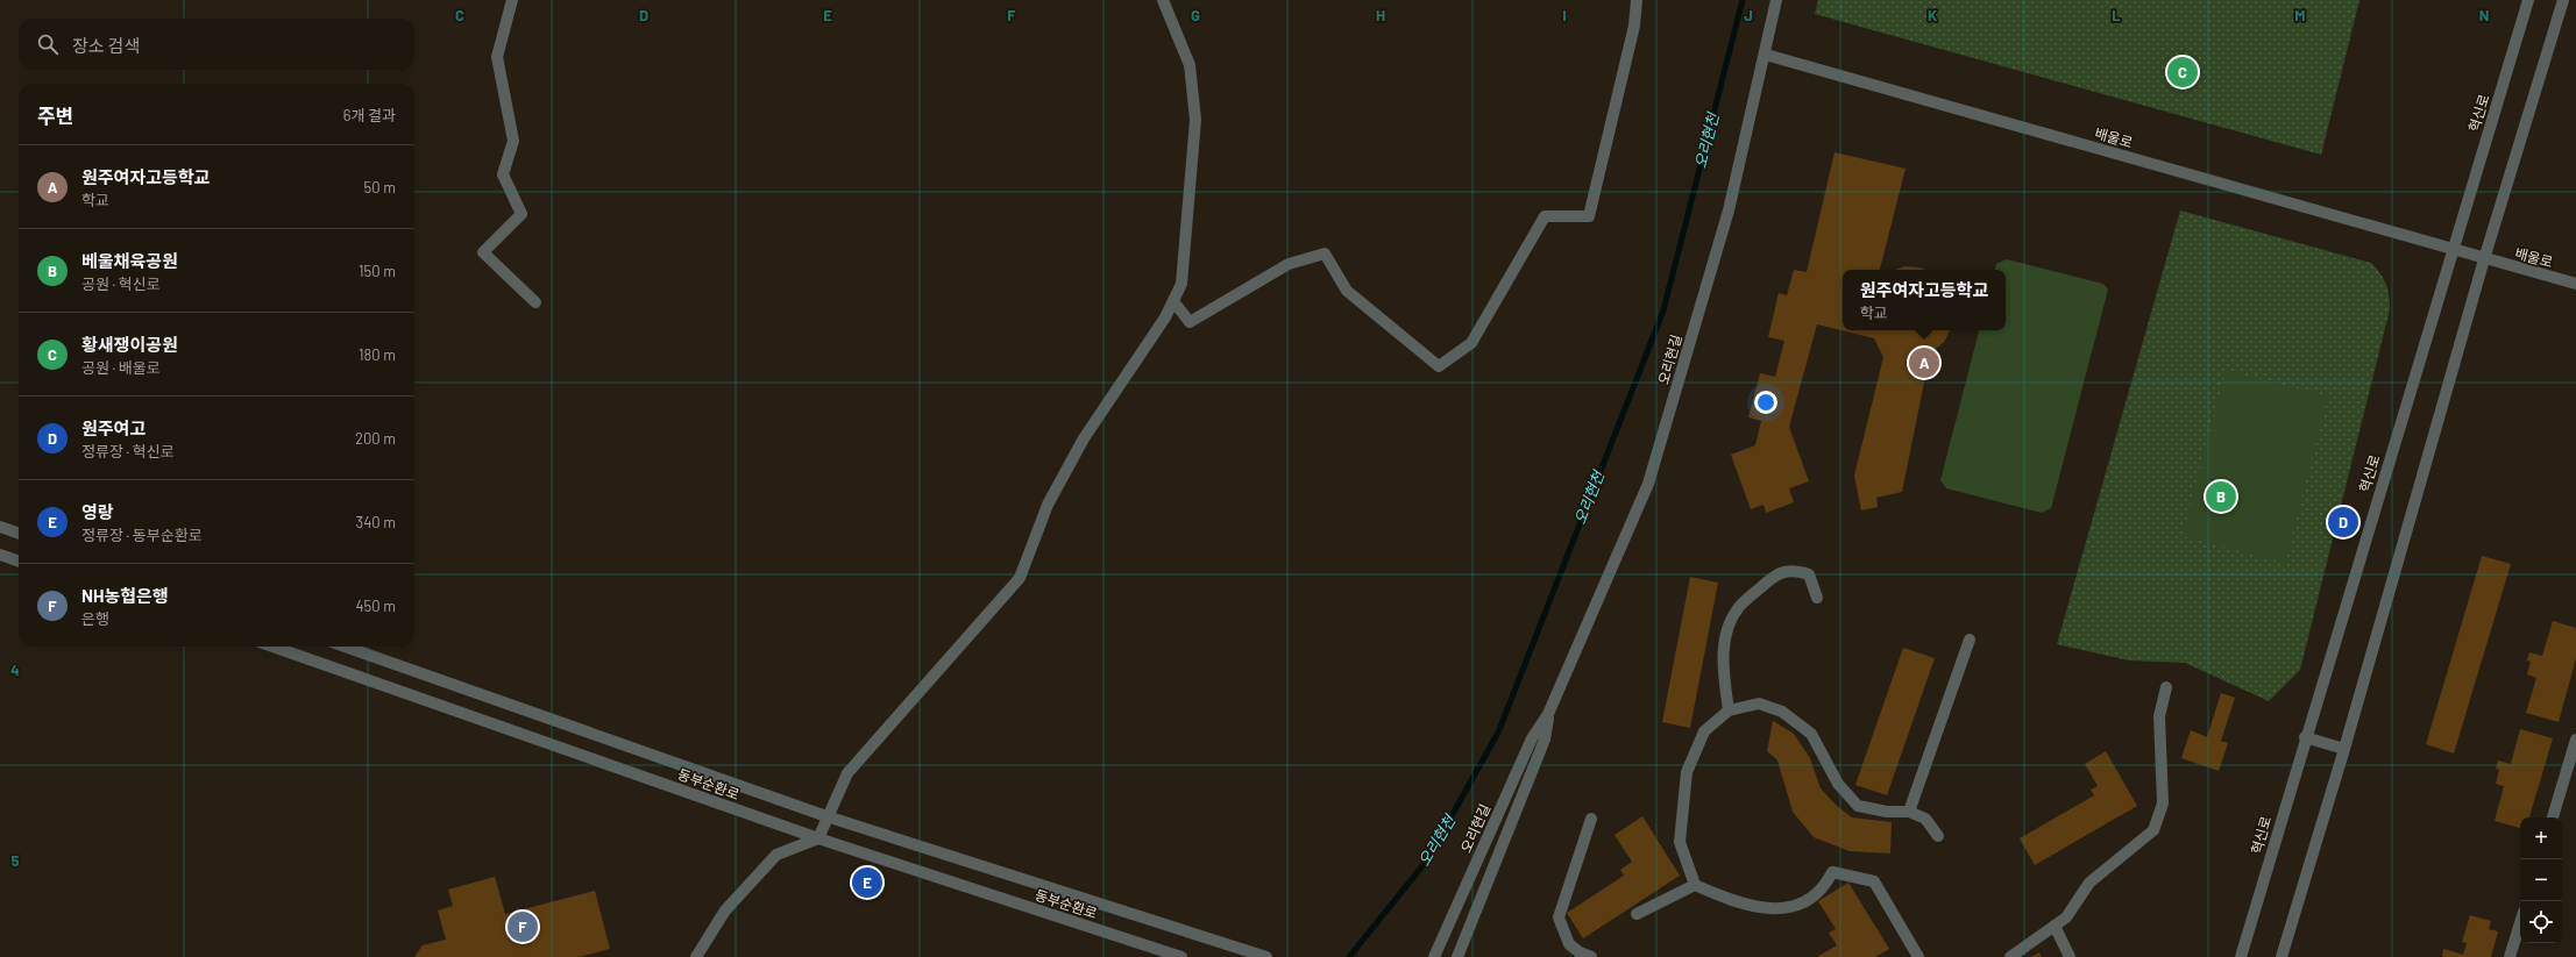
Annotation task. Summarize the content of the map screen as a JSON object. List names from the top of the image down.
{
  "streets": {
    "street": [
      "혁신로",
      "배울로",
      "오리현길",
      "동부순환로"
    ]
  },
  "crossings": [
    ["혁신로", "배울로"],
    ["배울로", "오리현길"]
  ],
  "water": ["오리현천"],
  "page": {
    "search": "장소 검색",
    "pins": [
      "C",
      "A",
      "B",
      "D",
      "E",
      "F"
    ],
    "heading": ["주변", "6개 결과"],
    "list": [
      {
        "mark": "A",
        "name": "원주여자고등학교",
        "note": "학교",
        "value": "50 m"
      },
      {
        "mark": "B",
        "name": "베울채육공원",
        "note": "공원 · 혁신로",
        "value": "150 m"
      },
      {
        "mark": "C",
        "name": "황새쟁이공원",
        "note": "공원 · 배울로",
        "value": "180 m"
      },
      {
        "mark": "D",
        "name": "원주여고",
        "note": "정류장 · 혁신로",
        "value": "200 m"
      },
      {
        "mark": "E",
        "name": "영랑",
        "note": "정류장 · 동부순환로",
        "value": "340 m"
      },
      {
        "mark": "F",
        "name": "NH농협은행",
        "note": "은행",
        "value": "450 m"
      }
    ],
    "popup": ["원주여자고등학교", "학교"],
    "map_buttons": ["+", "−"]
  },
  "grid": {
    "columns": [
      "C",
      "D",
      "E",
      "F",
      "G",
      "H",
      "I",
      "J",
      "K",
      "L",
      "M",
      "N"
    ],
    "rows": ["4", "5"]
  }
}
